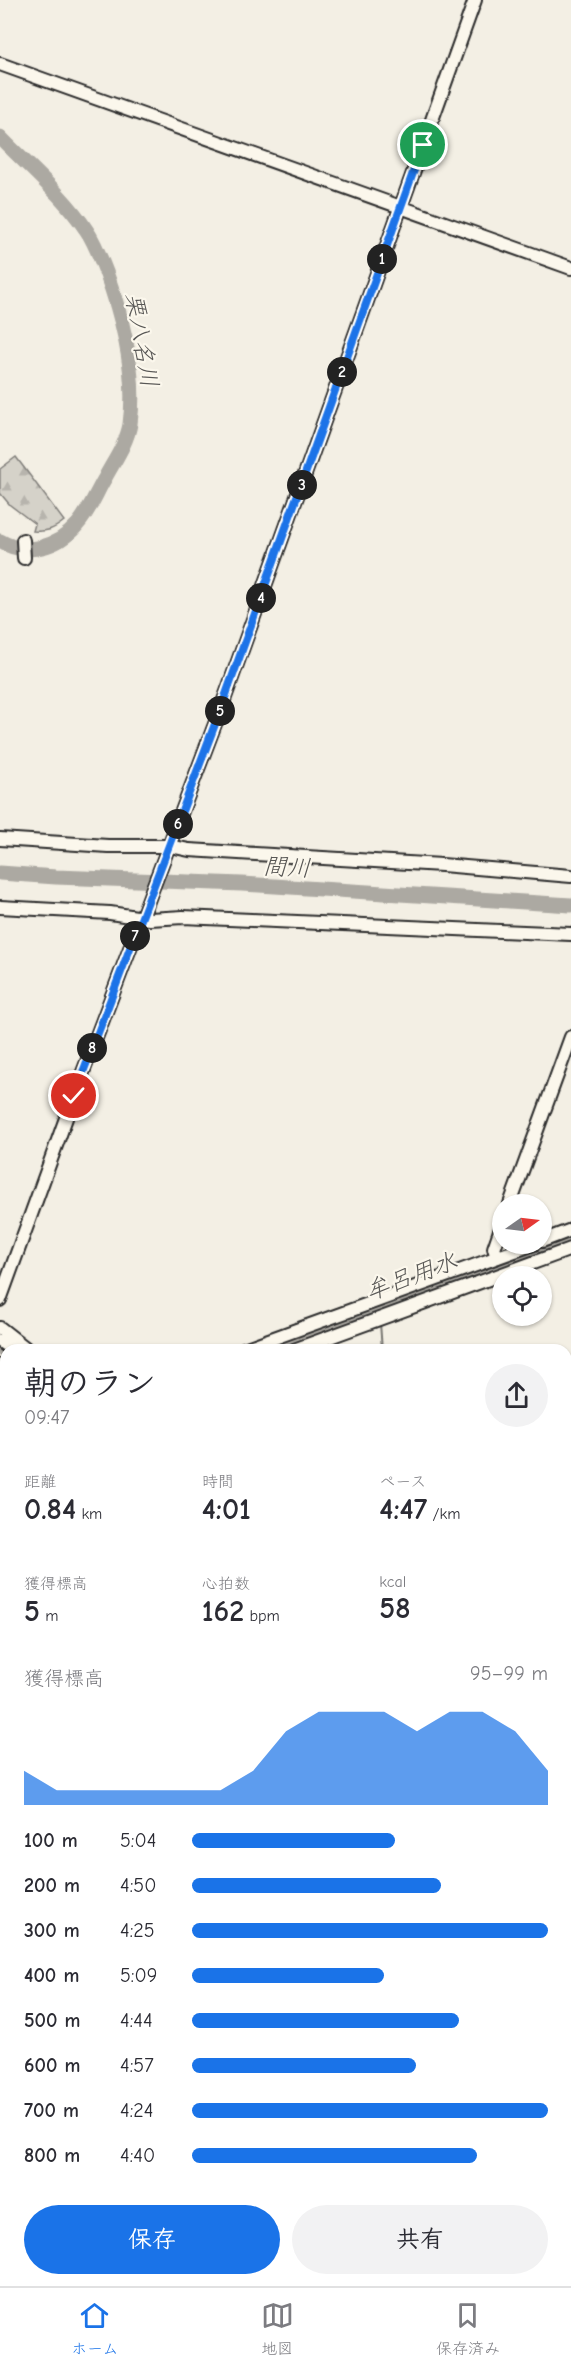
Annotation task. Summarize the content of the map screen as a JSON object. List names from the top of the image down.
{
  "water": ["栗八名川", "間川", "牟呂用水"],
  "north": "right",
  "page": {
    "pins": [
      "1",
      "2",
      "3",
      "4",
      "5",
      "6",
      "7",
      "8"
    ],
    "heading": ["朝のラン", "09:47"],
    "stats": [
      ["距離", "0.84 km"],
      ["時間", "4:01"],
      ["ペース", "4:47 /km"],
      ["獲得標高", "5 m"],
      ["心拍数", "162 bpm"],
      ["kcal", "58"]
    ],
    "chart": ["獲得標高", "95–99 m"],
    "list": [
      {
        "name": "100 m",
        "note": "5:04"
      },
      {
        "name": "200 m",
        "note": "4:50"
      },
      {
        "name": "300 m",
        "note": "4:25"
      },
      {
        "name": "400 m",
        "note": "5:09"
      },
      {
        "name": "500 m",
        "note": "4:44"
      },
      {
        "name": "600 m",
        "note": "4:57"
      },
      {
        "name": "700 m",
        "note": "4:24"
      },
      {
        "name": "800 m",
        "note": "4:40"
      }
    ],
    "buttons": ["保存", "共有"],
    "tabs": ["ホーム", "地図", "保存済み"]
  }
}
